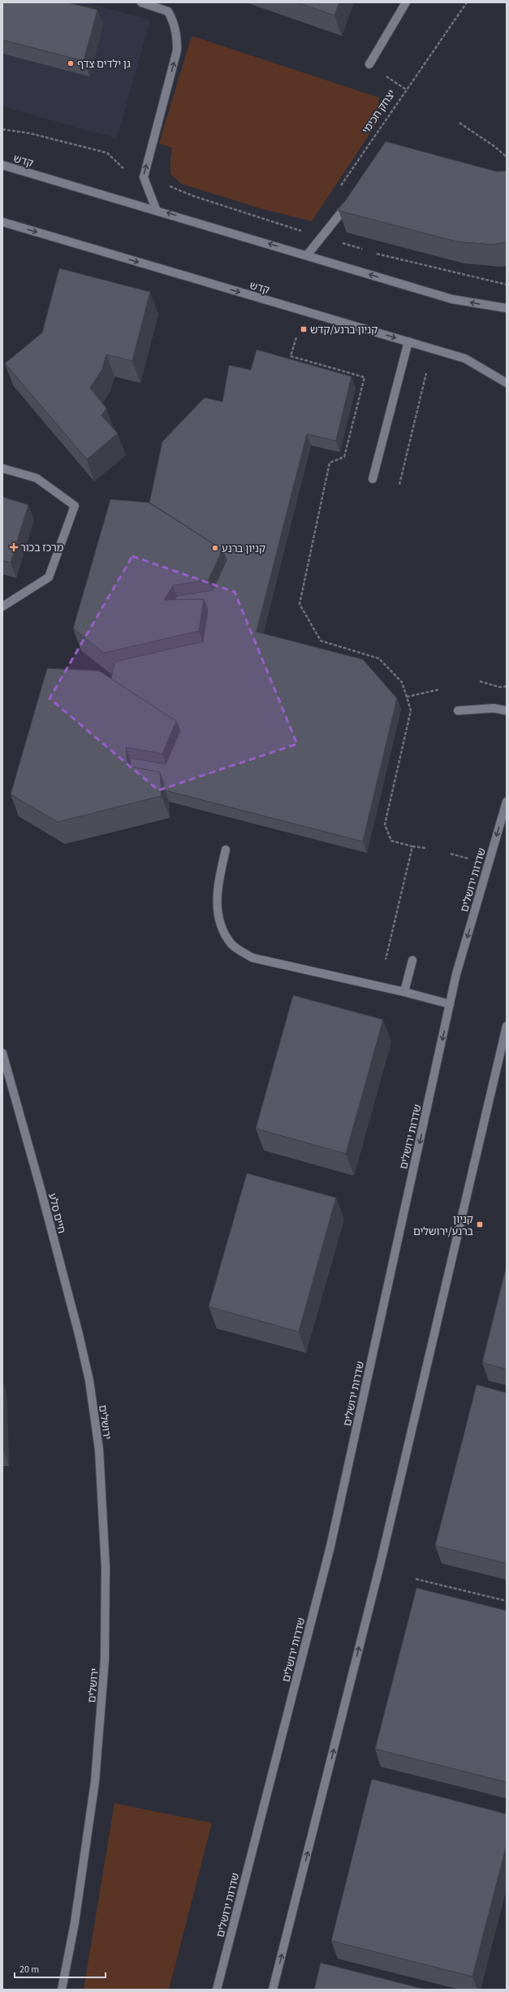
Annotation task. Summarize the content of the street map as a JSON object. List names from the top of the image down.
{
  "streets": {
    "main road": [
      "קדש",
      "שדרות ירושלים",
      "חיים סלע",
      "ירושלים"
    ],
    "path": ["יצחק חכימי"]
  },
  "crossings": [
    ["חיים סלע", "ירושלים"]
  ],
  "places": {
    "other": ["גן ילדים צדף", "קניון ברנע"],
    "transit": ["קניון ברנע/קדש", "קניון ברנע/ירושלים"],
    "health": ["מרכז בכור"]
  },
  "scale_bar": "20 m"
}
